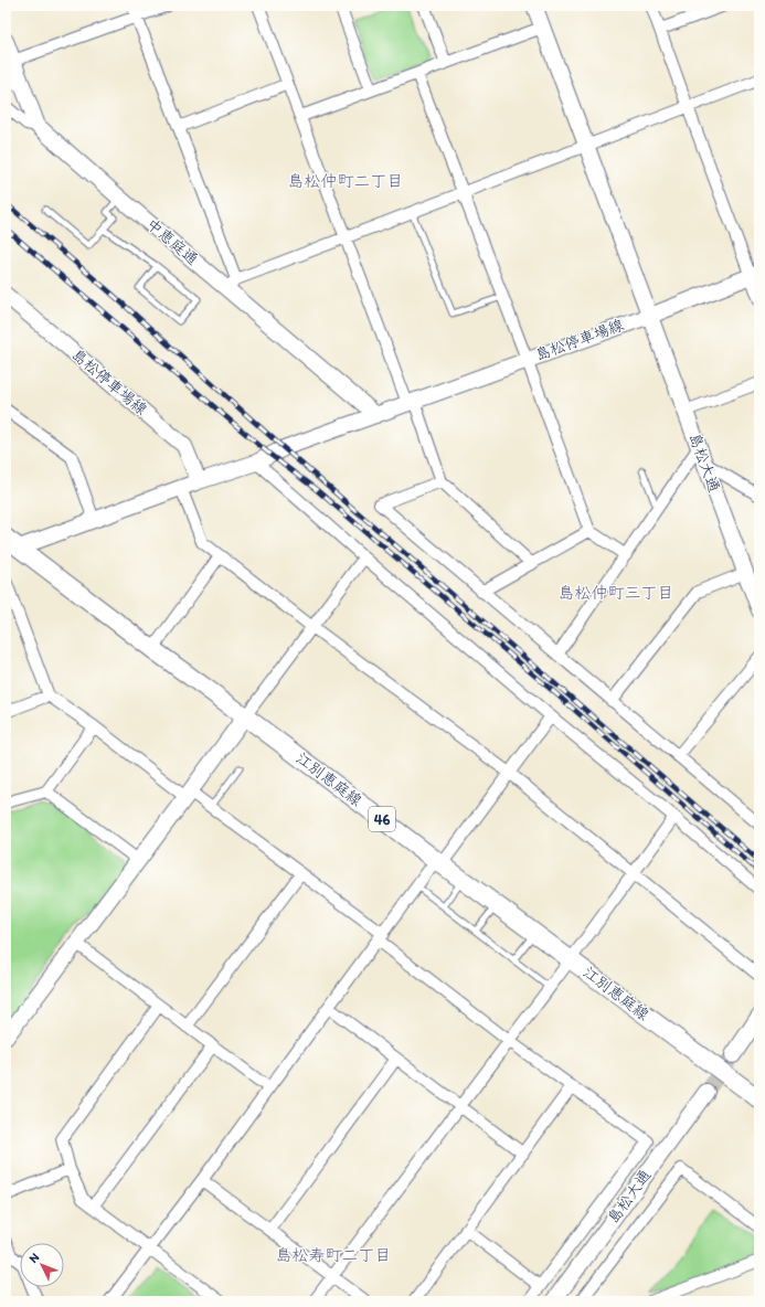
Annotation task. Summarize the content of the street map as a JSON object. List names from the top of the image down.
{
  "streets": {
    "main road": ["江別恵庭線", "46"],
    "street": ["中恵庭通", "島松停車場線", "島松大通"]
  },
  "crossings": [
    ["中恵庭通", "島松停車場線"],
    ["島松停車場線", "島松大通"],
    ["島松停車場線", "江別恵庭線"]
  ],
  "districts": ["島松仲町二丁目", "島松仲町三丁目", "島松寿町二丁目"],
  "north": "top left"
}
